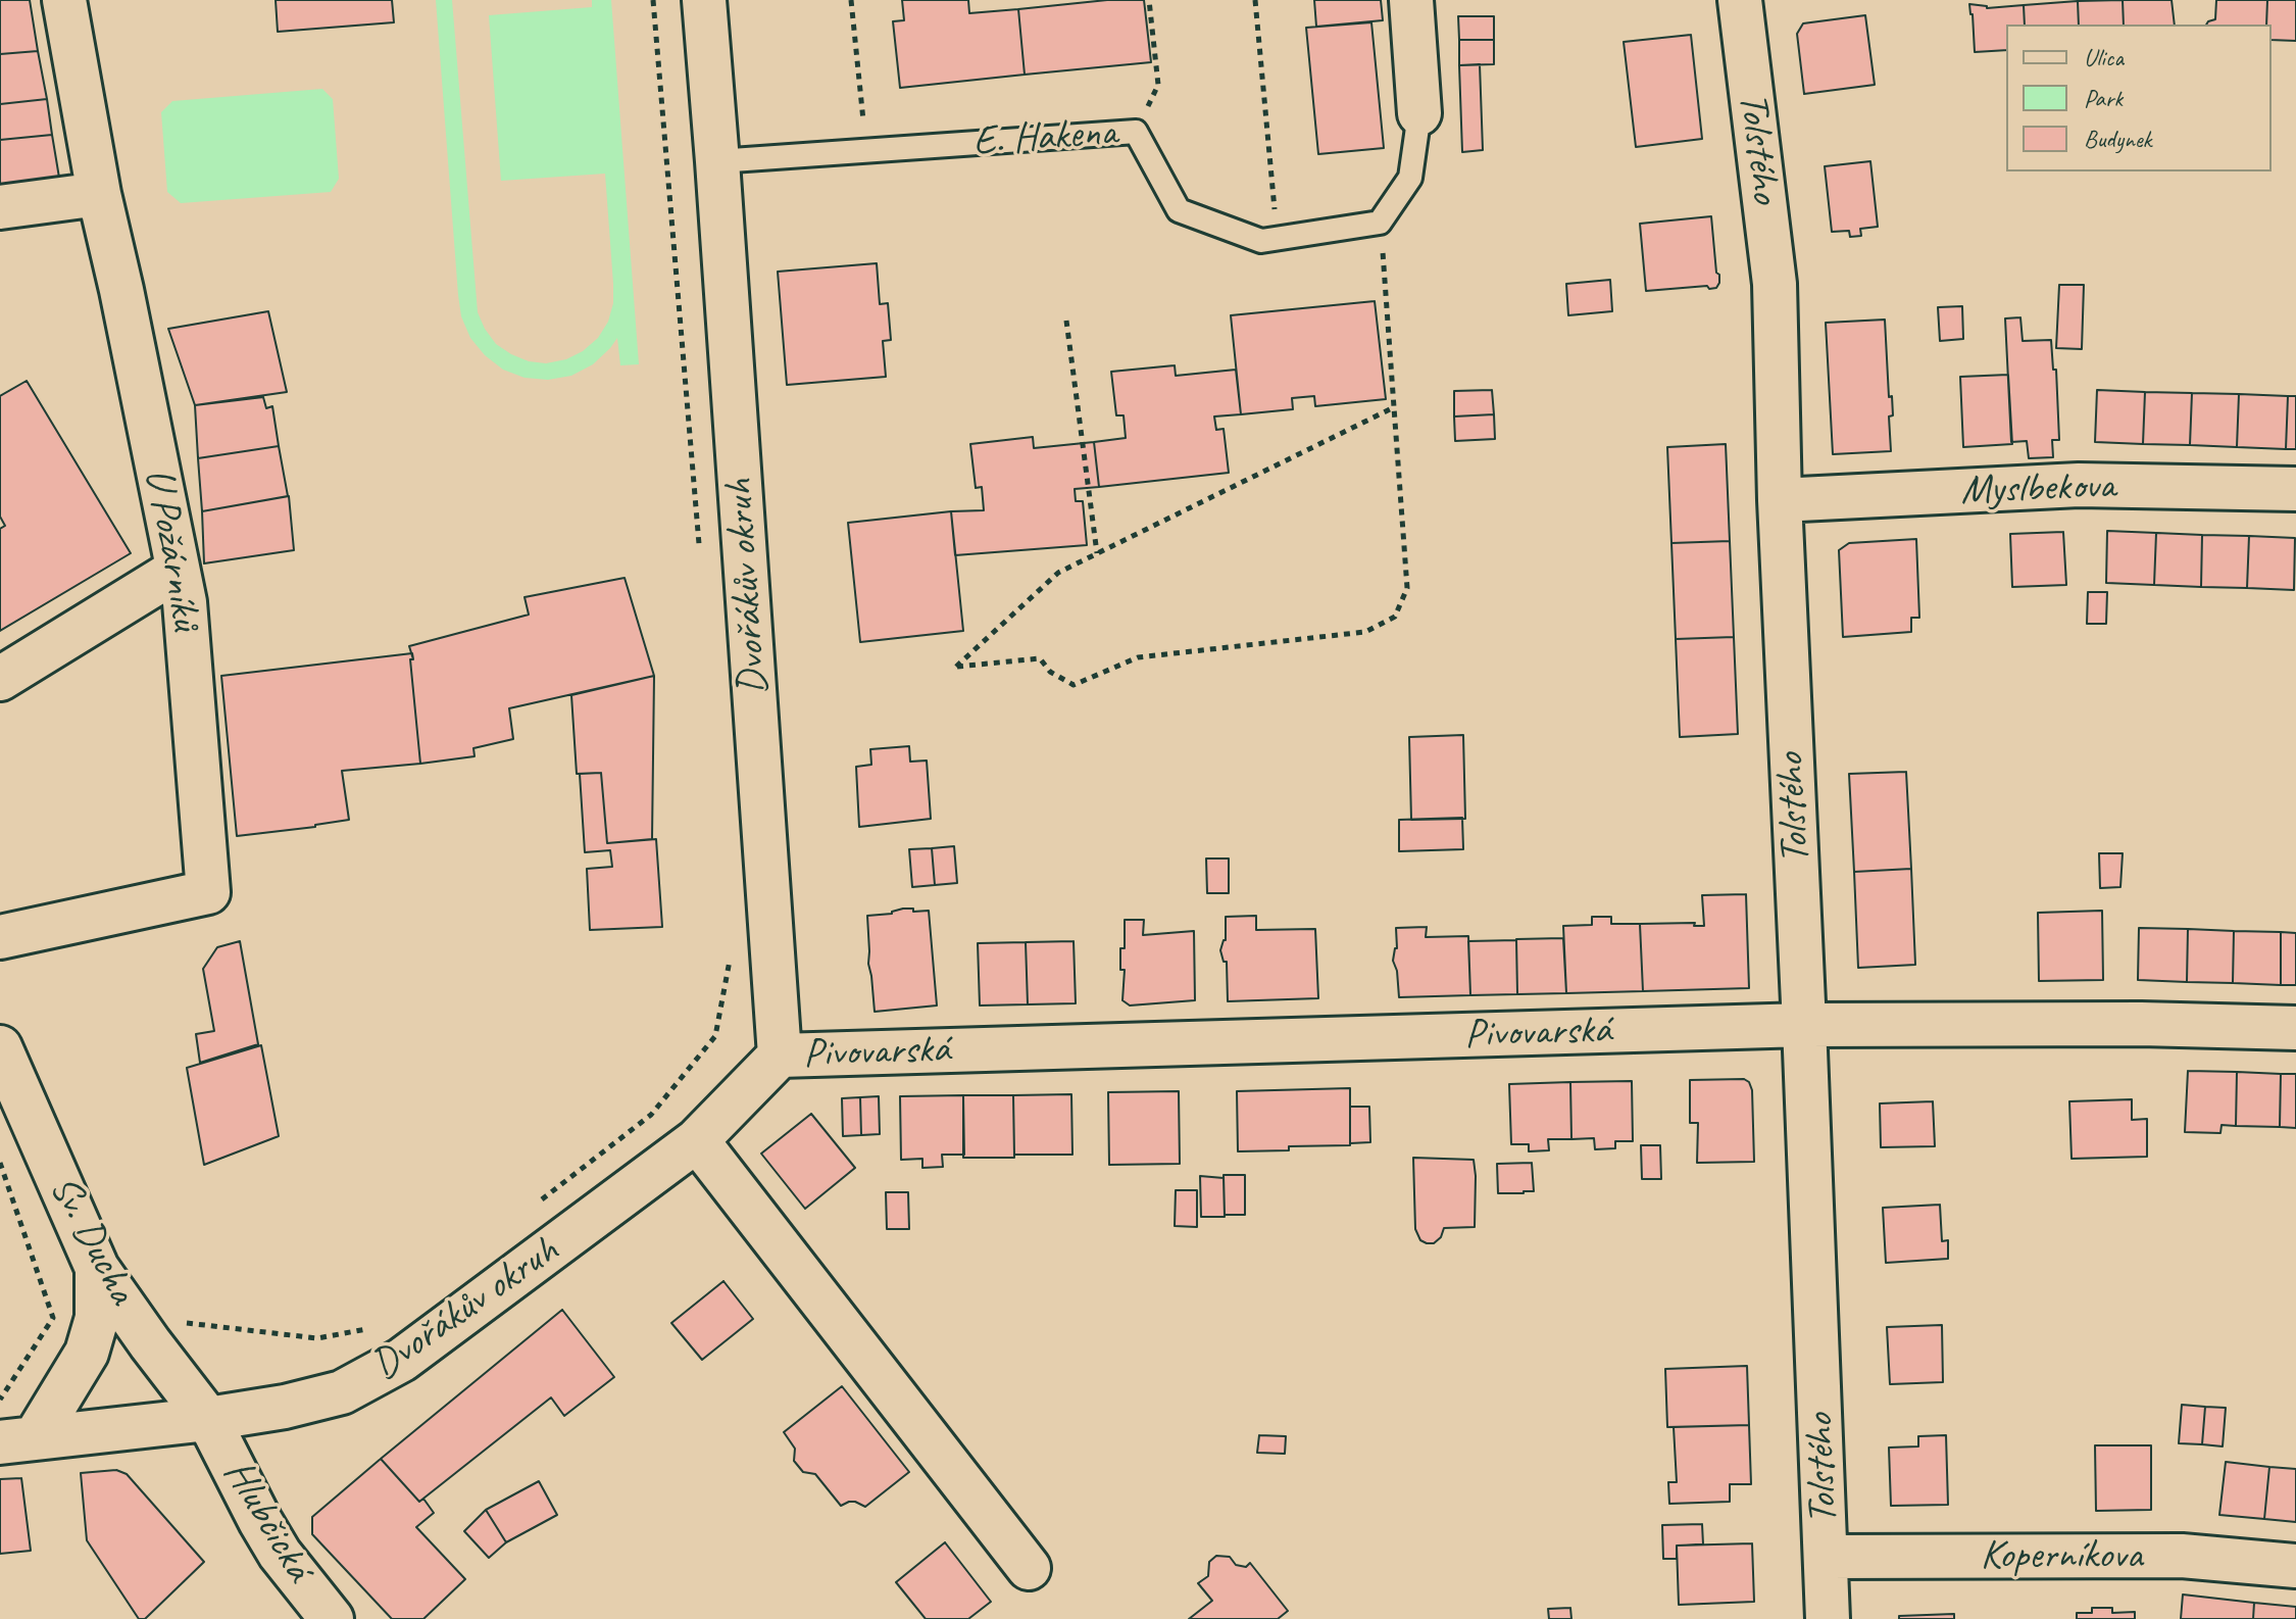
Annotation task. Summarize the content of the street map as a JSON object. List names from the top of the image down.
{
  "streets": {
    "street": [
      "Tolstého",
      "Myslbekova",
      "U Požárníků",
      "Dvořákův okruh",
      "Pivovarská",
      "Sv. Ducha",
      "Hlubčická",
      "Koperníkova"
    ],
    "lane": ["E. Hakena"]
  },
  "crossings": [
    ["E. Hakena", "Dvořákův okruh"],
    ["Tolstého", "Myslbekova"],
    ["Tolstého", "Pivovarská"],
    ["Tolstého", "Koperníkova"],
    ["Dvořákův okruh", "Pivovarská"],
    ["Dvořákův okruh", "Sv. Ducha"],
    ["Dvořákův okruh", "Hlubčická"],
    ["Sv. Ducha", "Hlubčická"]
  ],
  "legend": ["Ulica", "Park", "Budynek"]
}
